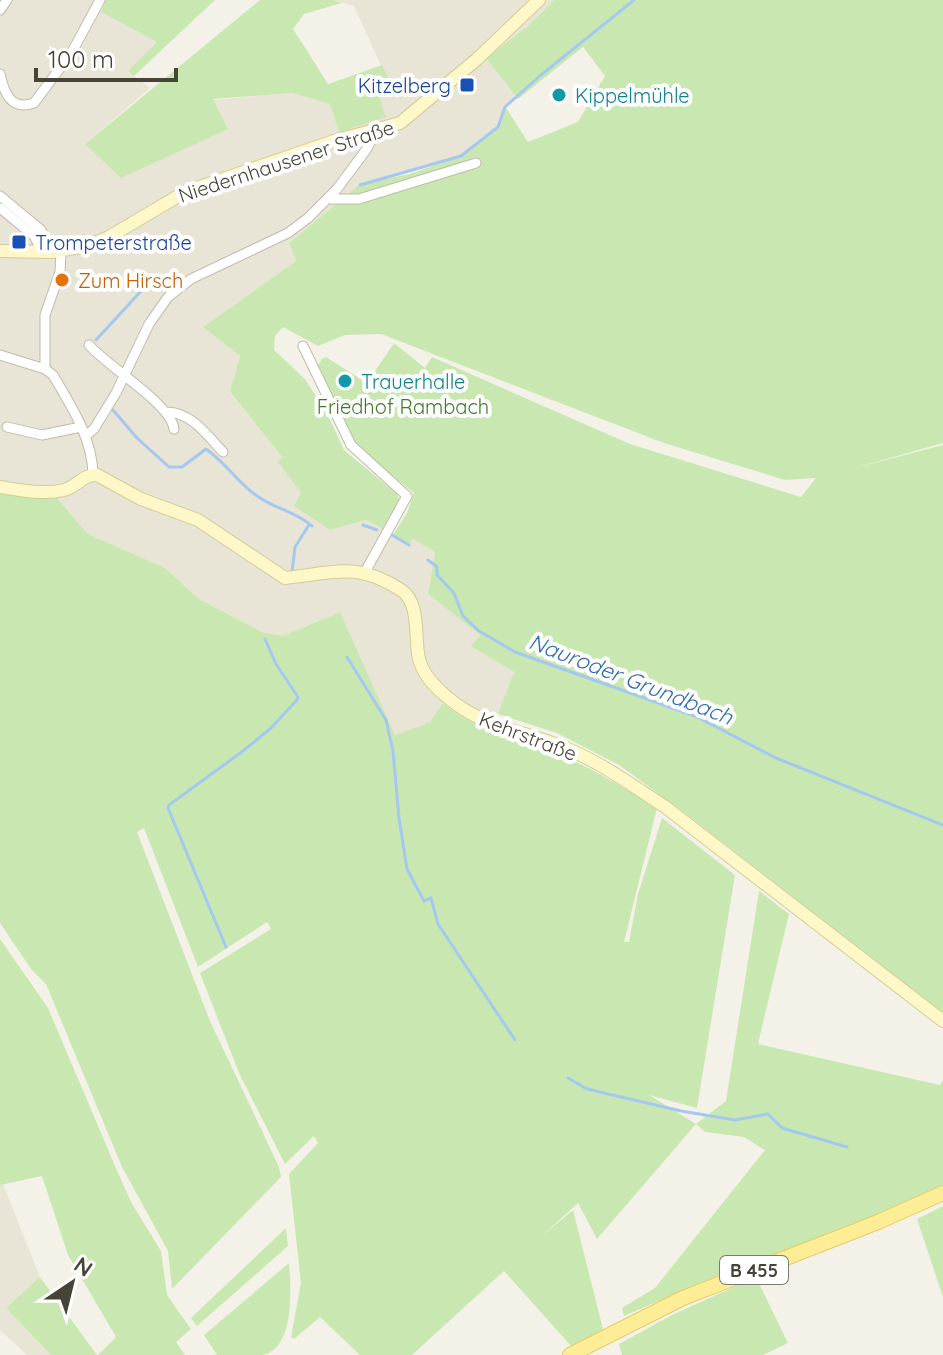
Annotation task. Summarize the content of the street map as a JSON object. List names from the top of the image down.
{
  "streets": {
    "main road": ["B 455"],
    "street": ["Niedernhausener Straße", "Kehrstraße"]
  },
  "water": ["Nauroder Grundbach"],
  "parks": ["Friedhof Rambach"],
  "places": {
    "transit": ["Kitzelberg", "Trompeterstraße"],
    "other": ["Kippelmühle", "Zum Hirsch", "Trauerhalle"]
  },
  "scale_bar": "100 m",
  "north": "top right"
}
